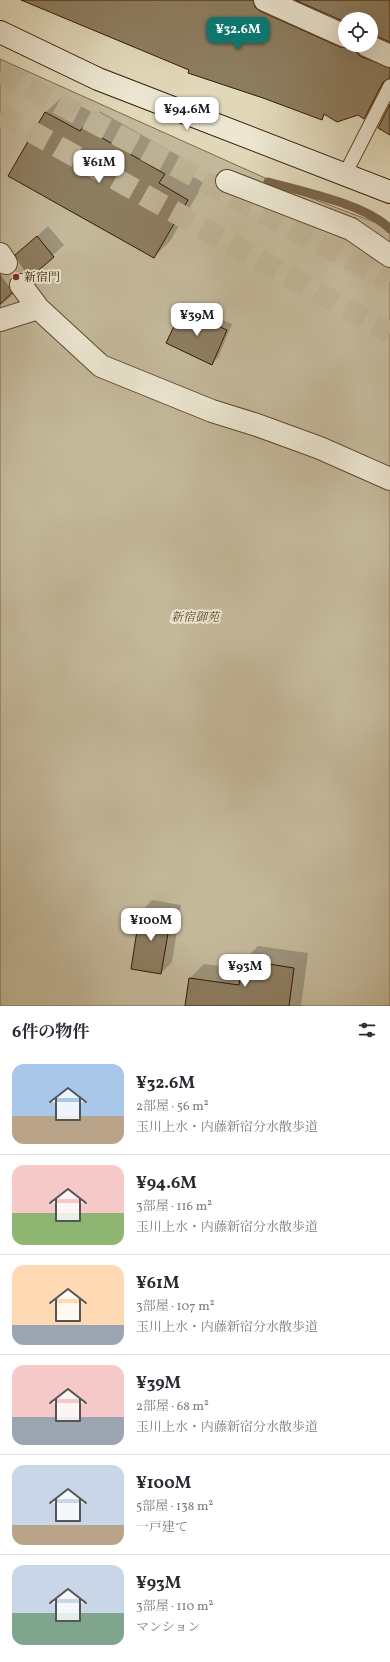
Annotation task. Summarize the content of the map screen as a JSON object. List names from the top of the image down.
{
  "parks": ["新宿御苑"],
  "places": ["新宿門"],
  "page": {
    "price": [
      "¥32.6M",
      "¥94.6M",
      "¥61M",
      "¥39M",
      "¥100M",
      "¥93M"
    ],
    "heading": "6件の物件",
    "list": [
      {
        "name": "¥32.6M",
        "note": "2部屋 · 56 m² · 玉川上水・内藤新宿分水散歩道"
      },
      {
        "name": "¥94.6M",
        "note": "3部屋 · 116 m² · 玉川上水・内藤新宿分水散歩道"
      },
      {
        "name": "¥61M",
        "note": "3部屋 · 107 m² · 玉川上水・内藤新宿分水散歩道"
      },
      {
        "name": "¥39M",
        "note": "2部屋 · 68 m² · 玉川上水・内藤新宿分水散歩道"
      },
      {
        "name": "¥100M",
        "note": "5部屋 · 138 m² · 一戸建て"
      },
      {
        "name": "¥93M",
        "note": "3部屋 · 110 m² · マンション"
      }
    ]
  }
}
